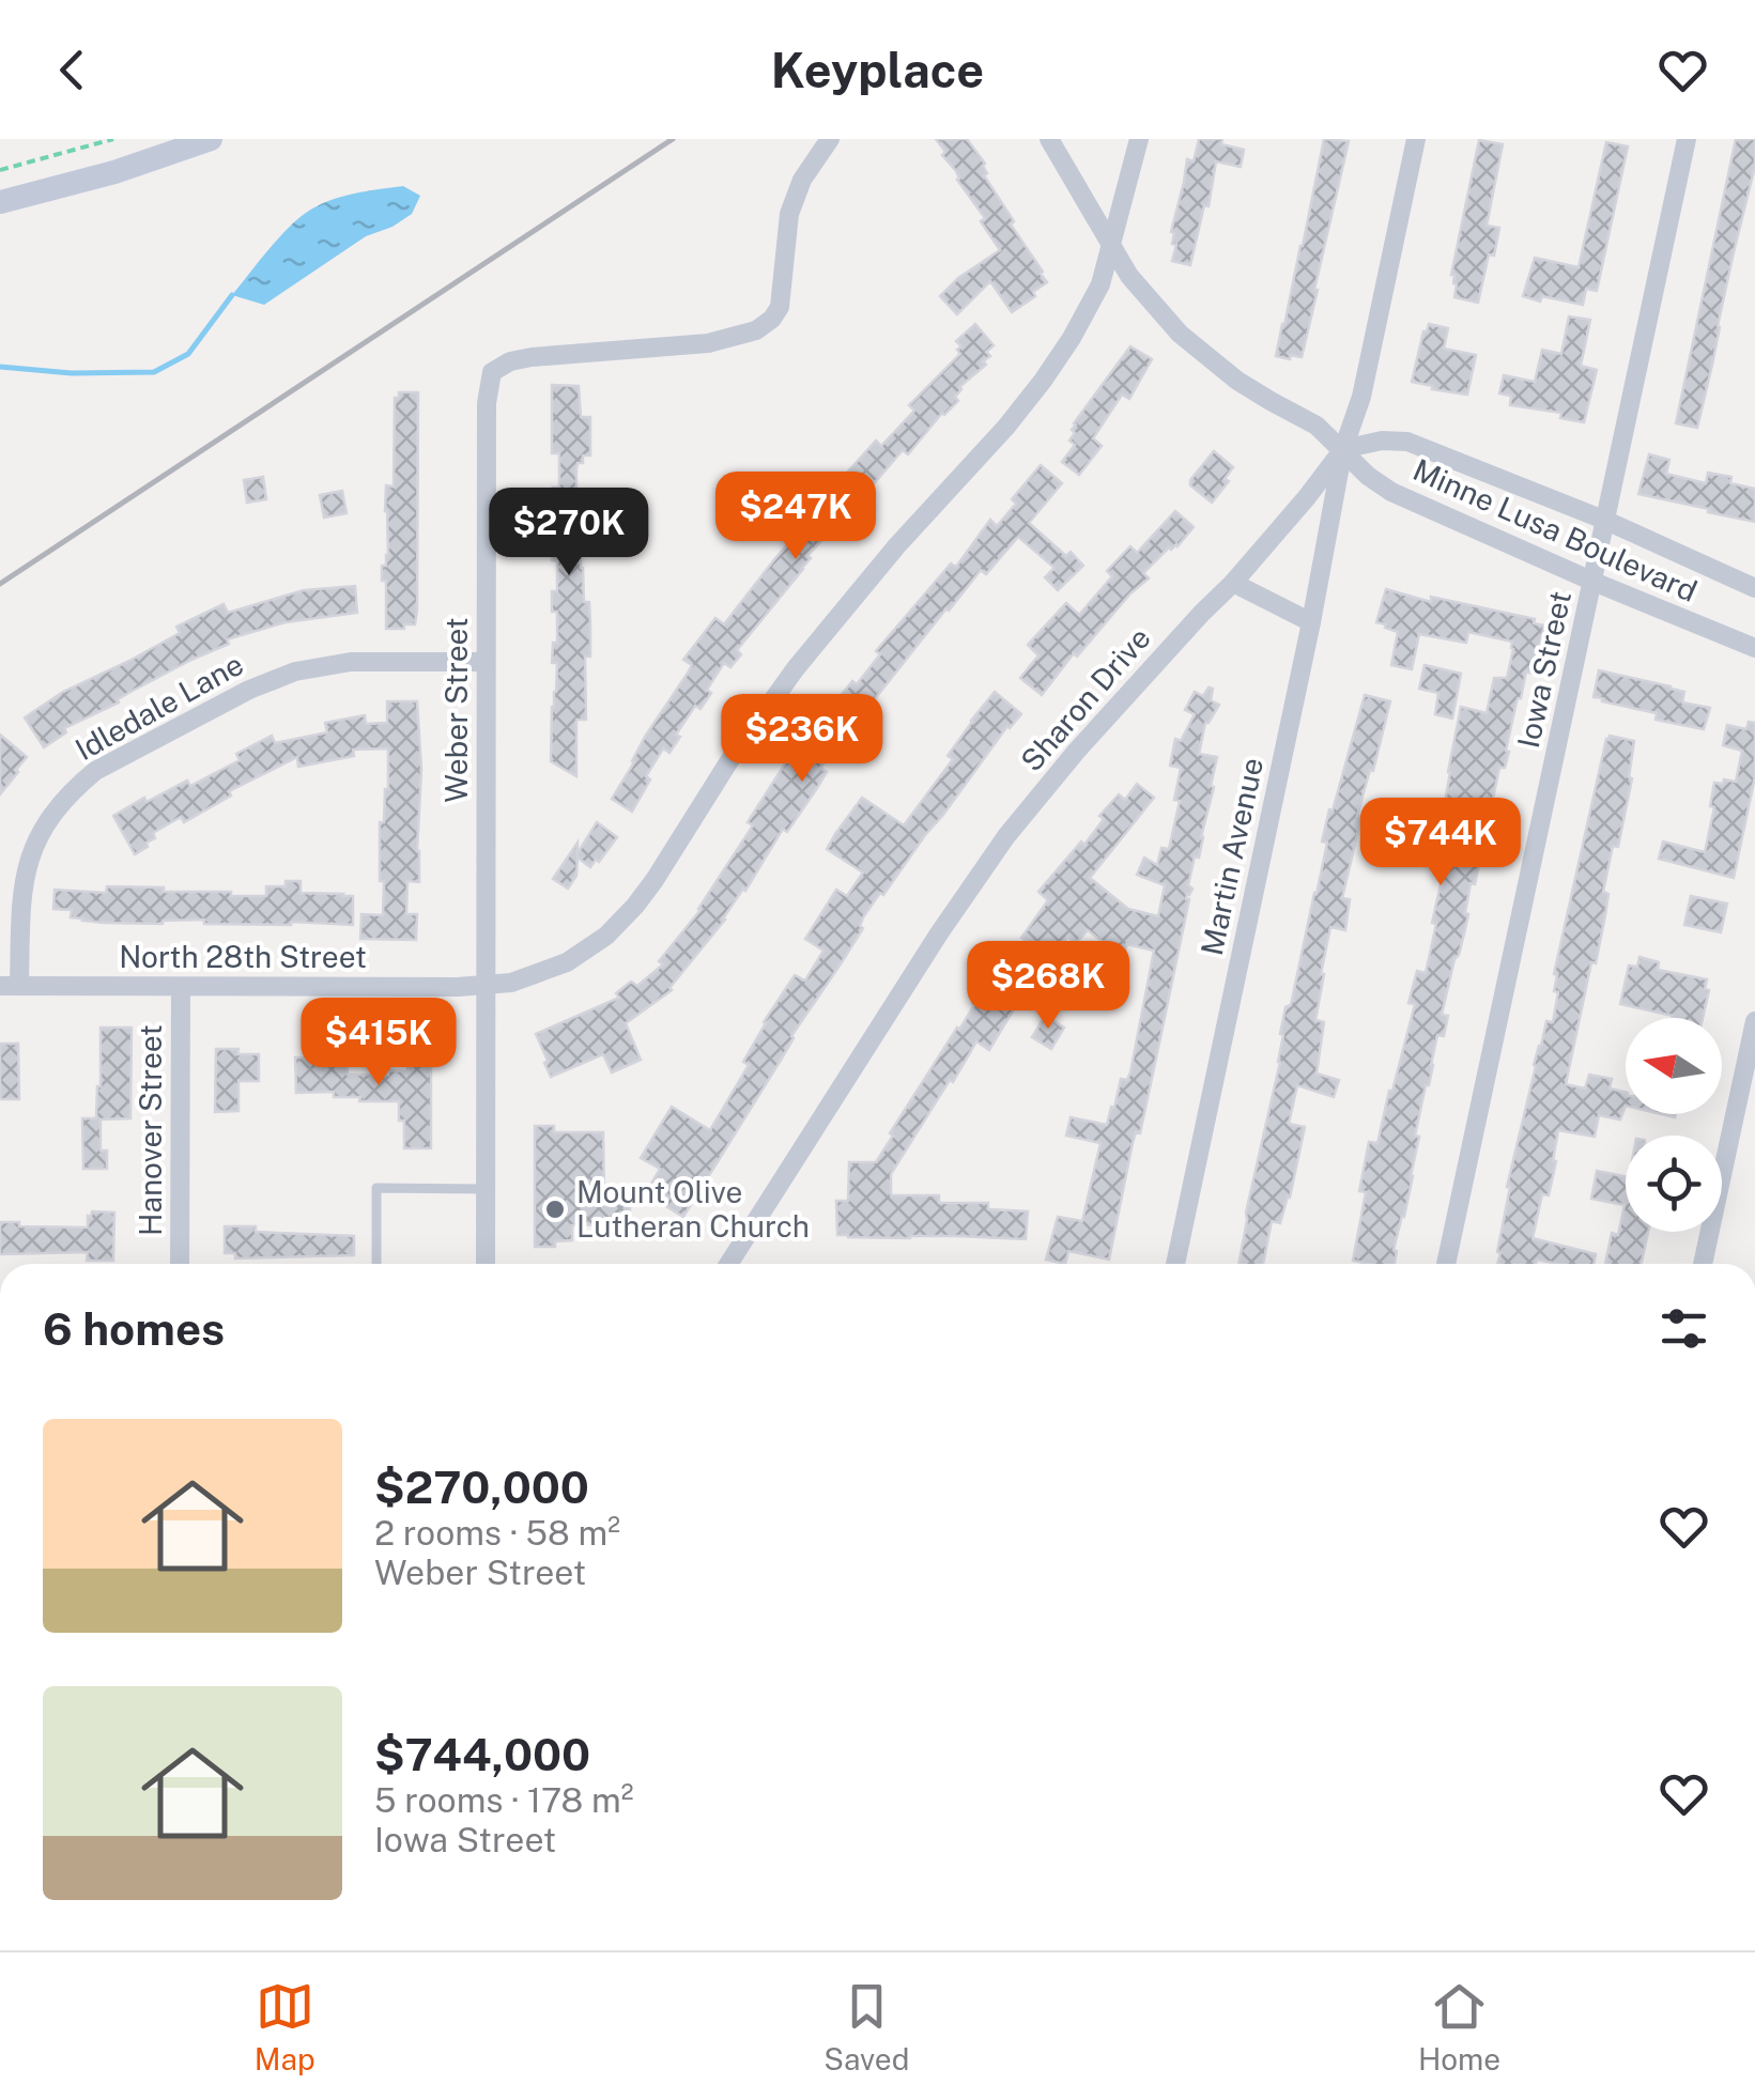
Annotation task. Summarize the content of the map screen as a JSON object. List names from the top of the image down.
{
  "streets": {
    "street": [
      "Minne Lusa Boulevard",
      "Iowa Street",
      "Sharon Drive",
      "Idledale Lane",
      "Weber Street",
      "Martin Avenue",
      "North 28th Street",
      "Hanover Street"
    ]
  },
  "crossings": [
    ["Minne Lusa Boulevard", "Iowa Street"],
    ["Minne Lusa Boulevard", "Sharon Drive"],
    ["Minne Lusa Boulevard", "Martin Avenue"],
    ["Minne Lusa Boulevard", "North 28th Street"],
    ["Sharon Drive", "Martin Avenue"],
    ["Idledale Lane", "Weber Street"],
    ["Idledale Lane", "North 28th Street"],
    ["Weber Street", "North 28th Street"],
    ["North 28th Street", "Hanover Street"]
  ],
  "places": ["Mount Olive Lutheran Church"],
  "north": "left",
  "page": {
    "header": "Keyplace",
    "price": [
      "$247K",
      "$270K",
      "$236K",
      "$744K",
      "$268K",
      "$415K"
    ],
    "heading": "6 homes",
    "list": [
      {
        "name": "$270,000",
        "note": "2 rooms · 58 m² · Weber Street"
      },
      {
        "name": "$744,000",
        "note": "5 rooms · 178 m² · Iowa Street"
      }
    ],
    "tabs": ["Map", "Saved", "Home"]
  }
}
